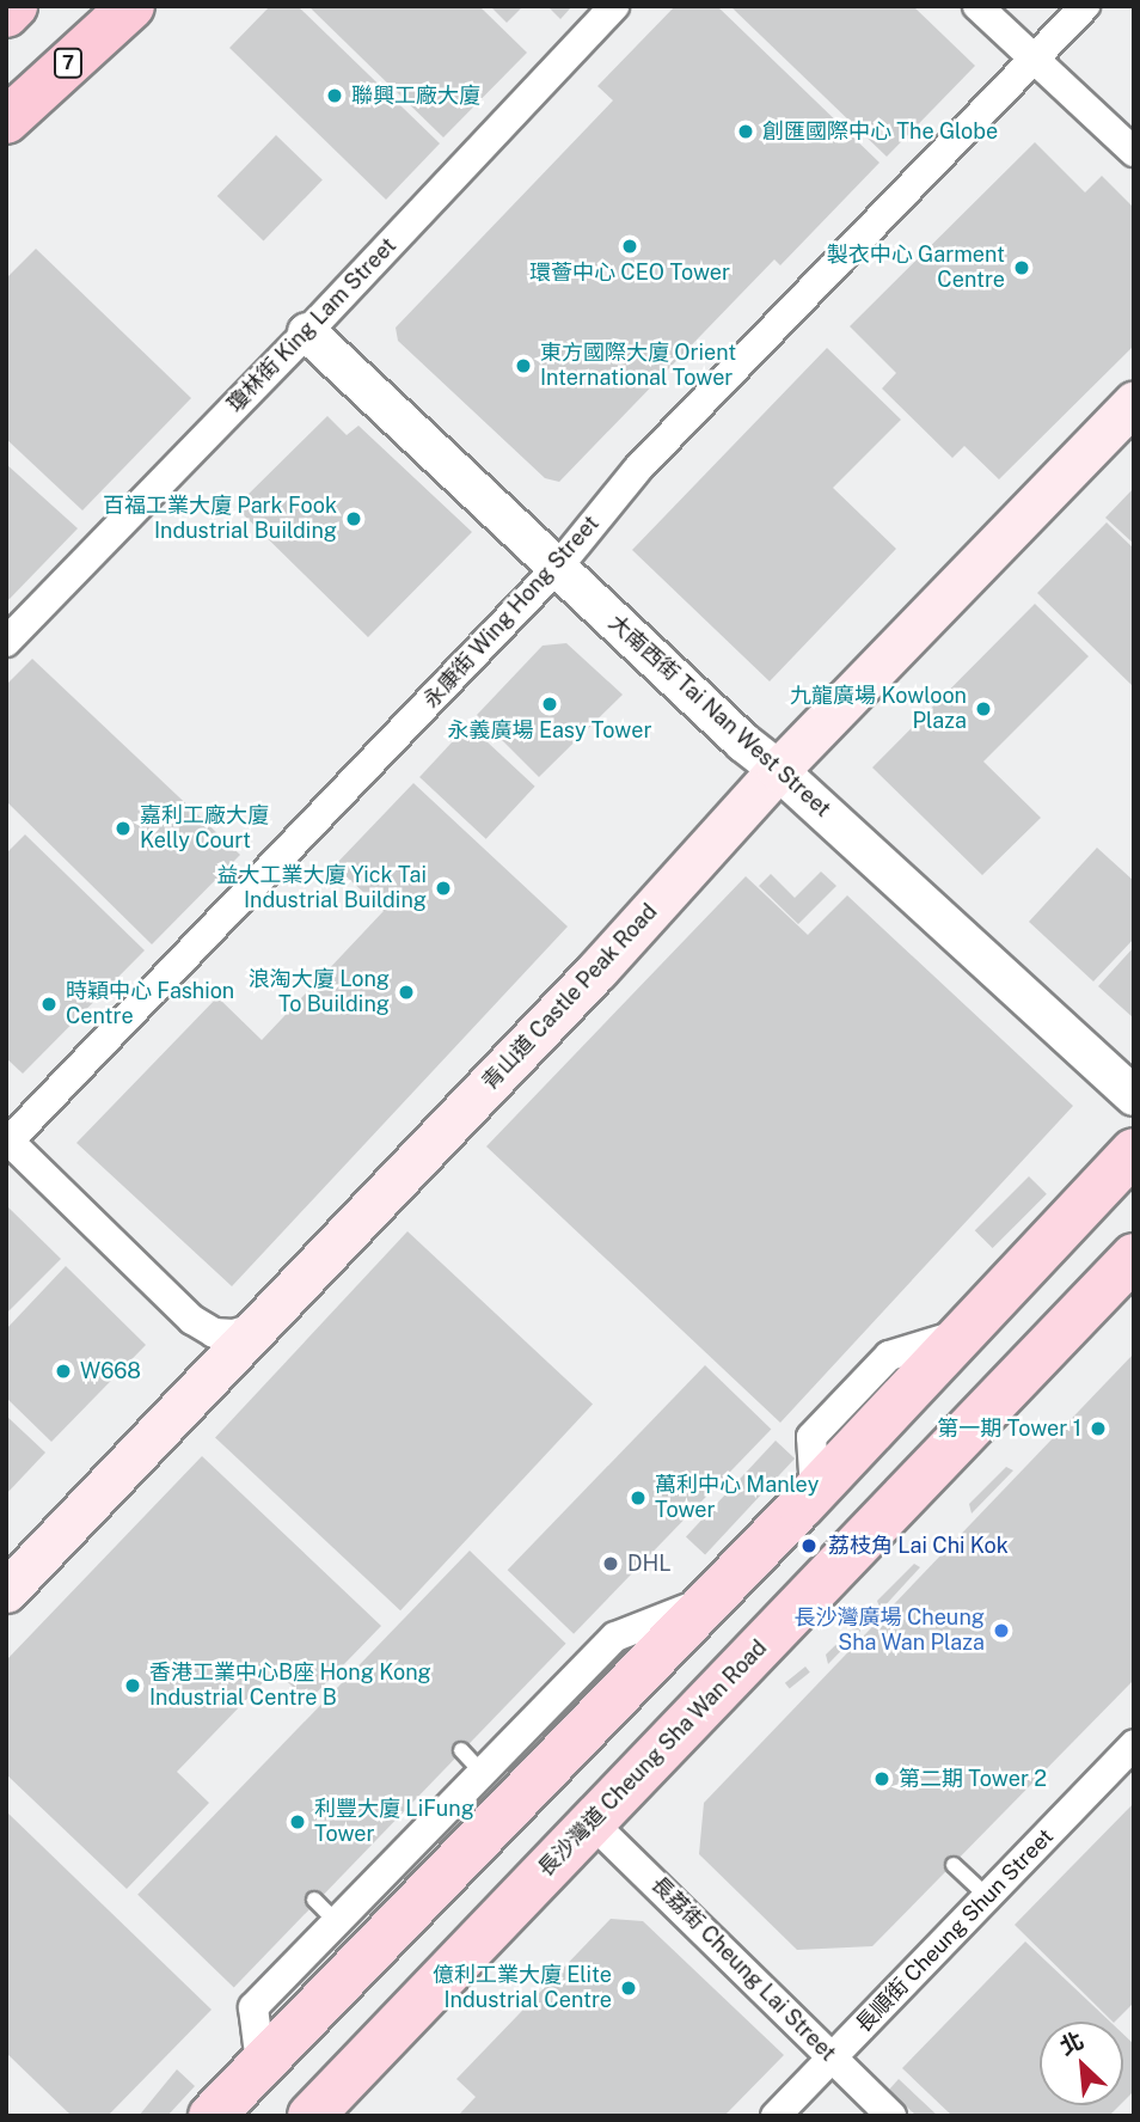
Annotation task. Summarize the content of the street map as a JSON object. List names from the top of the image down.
{
  "streets": {
    "highway": ["7"],
    "main road": ["青山道 Castle Peak Road", "長沙灣道 Cheung Sha Wan Road"],
    "street": [
      "瓊林街 King Lam Street",
      "永康街 Wing Hong Street",
      "大南西街 Tai Nan West Street",
      "長順街 Cheung Shun Street",
      "長荔街 Cheung Lai Street"
    ]
  },
  "crossings": [
    ["瓊林街 King Lam Street", "大南西街 Tai Nan West Street"],
    ["永康街 Wing Hong Street", "大南西街 Tai Nan West Street"],
    ["大南西街 Tai Nan West Street", "青山道 Castle Peak Road"],
    ["長沙灣道 Cheung Sha Wan Road", "長荔街 Cheung Lai Street"],
    ["長順街 Cheung Shun Street", "長荔街 Cheung Lai Street"]
  ],
  "places": [
    "聯興工廠大廈",
    "創匯國際中心 The Globe",
    "環薈中心 CEO Tower",
    "製衣中心 Garment Centre",
    "東方國際大廈 Orient International Tower",
    "百福工業大廈 Park Fook Industrial Building",
    "永義廣場 Easy Tower",
    "九龍廣場 Kowloon Plaza",
    "嘉利工廠大廈 Kelly Court",
    "益大工業大廈 Yick Tai Industrial Building",
    "浪淘大廈 Long To Building",
    "時穎中心 Fashion Centre",
    "W668",
    "第一期 Tower 1",
    "萬利中心 Manley Tower",
    "荔枝角 Lai Chi Kok",
    "DHL",
    "長沙灣廣場 Cheung Sha Wan Plaza",
    "香港工業中心B座 Hong Kong Industrial Centre B",
    "第二期 Tower 2",
    "利豐大廈 LiFung Tower",
    "億利工業大廈 Elite Industrial Centre"
  ],
  "north": "top left"
}
